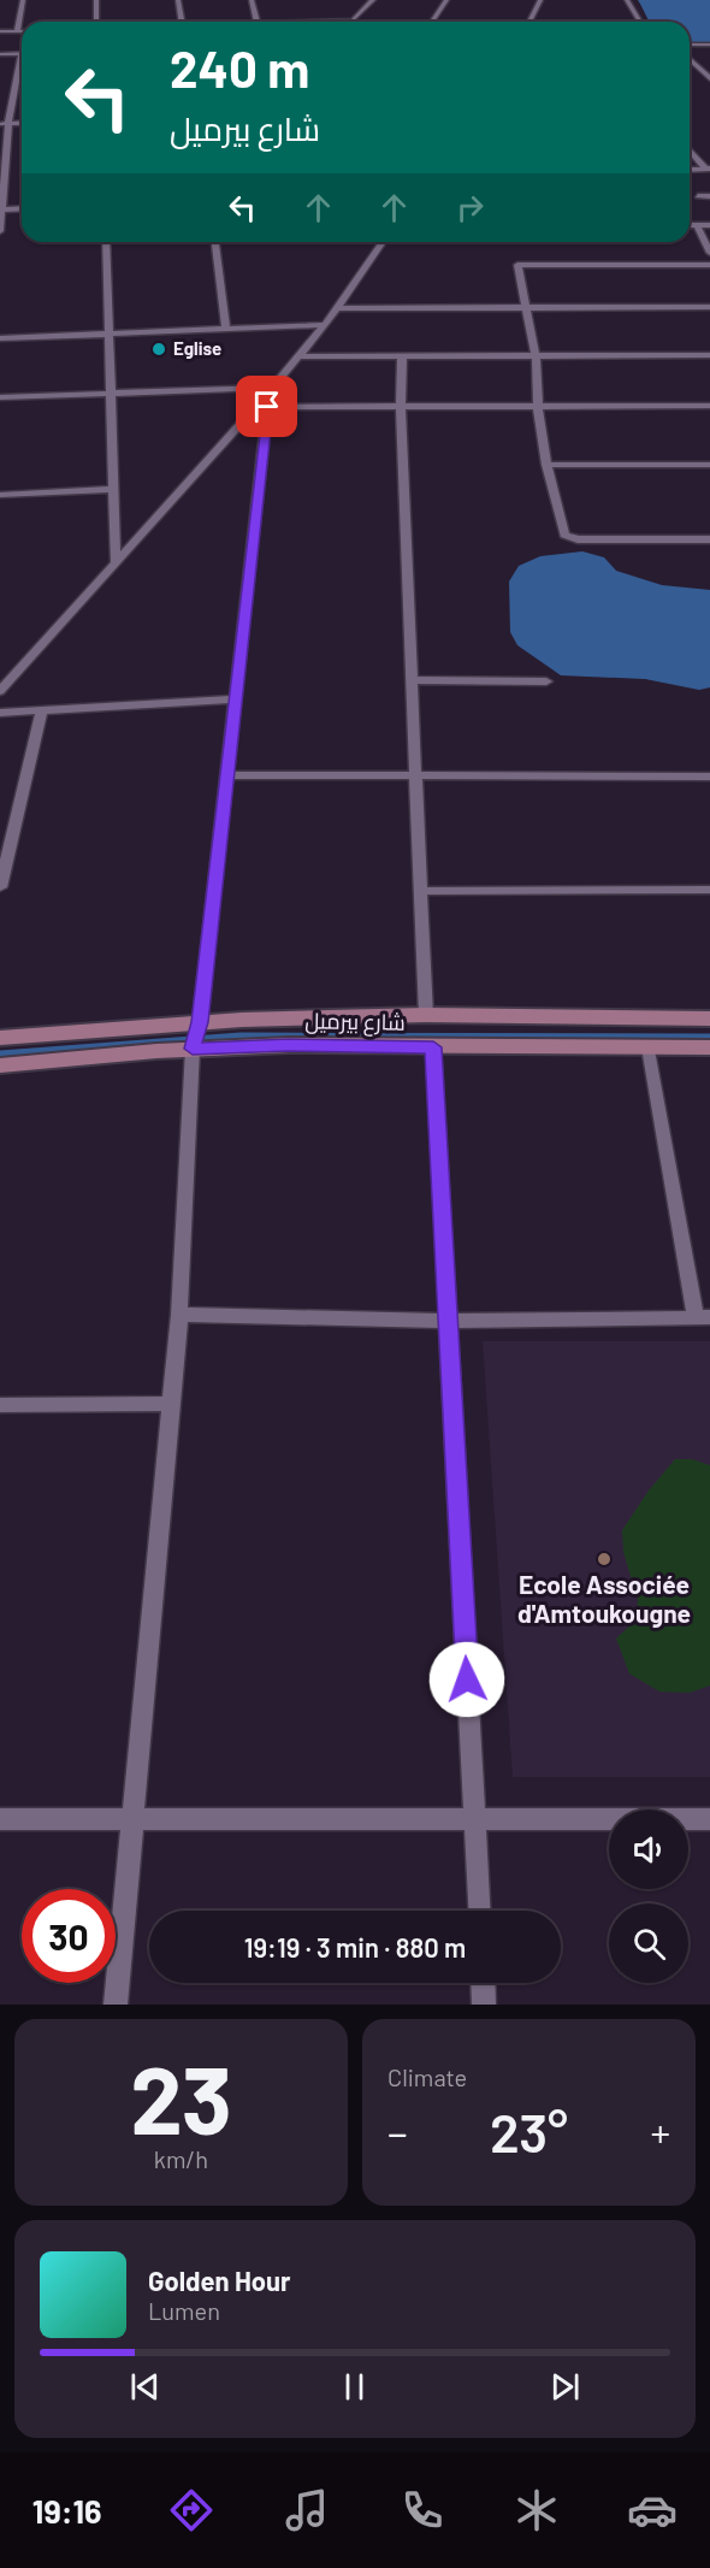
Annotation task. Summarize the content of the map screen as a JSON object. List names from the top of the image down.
{
  "streets": {
    "street": ["شارع بيرميل"]
  },
  "places": ["Eglise", "Ecole Associée d'Amtoukougne"],
  "page": {
    "turn": ["240 m", "شارع بيرميل"],
    "limit": "30",
    "trip": "19:19 · 3 min · 880 m",
    "tile": [
      ["23", "km/h"],
      "Climate"
    ],
    "heat": ["−", "23°", "+"],
    "song": ["Golden Hour", "Lumen"],
    "tabs": "19:16"
  }
}
